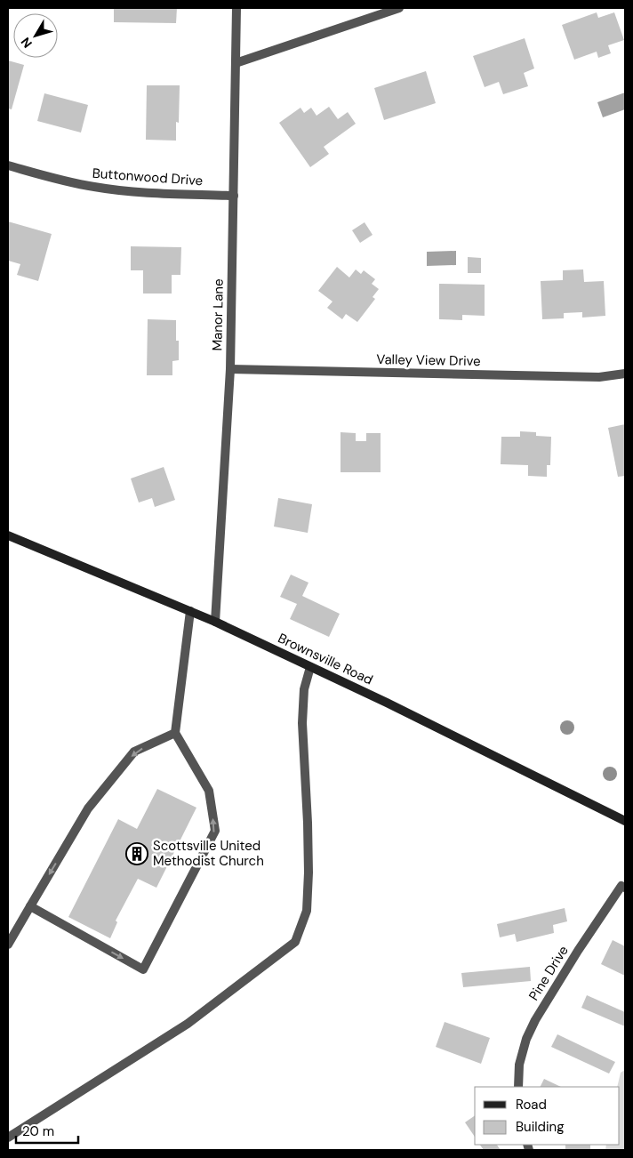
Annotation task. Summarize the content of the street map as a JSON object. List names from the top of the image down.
{
  "streets": {
    "street": [
      "Buttonwood Drive",
      "Manor Lane",
      "Valley View Drive",
      "Brownsville Road",
      "Pine Drive"
    ]
  },
  "crossings": [
    ["Buttonwood Drive", "Manor Lane"],
    ["Manor Lane", "Valley View Drive"],
    ["Manor Lane", "Brownsville Road"]
  ],
  "places": {
    "building": ["Scottsville United Methodist Church"]
  },
  "legend": ["Road", "Building"],
  "scale_bar": "20 m",
  "north": "bottom left"
}
